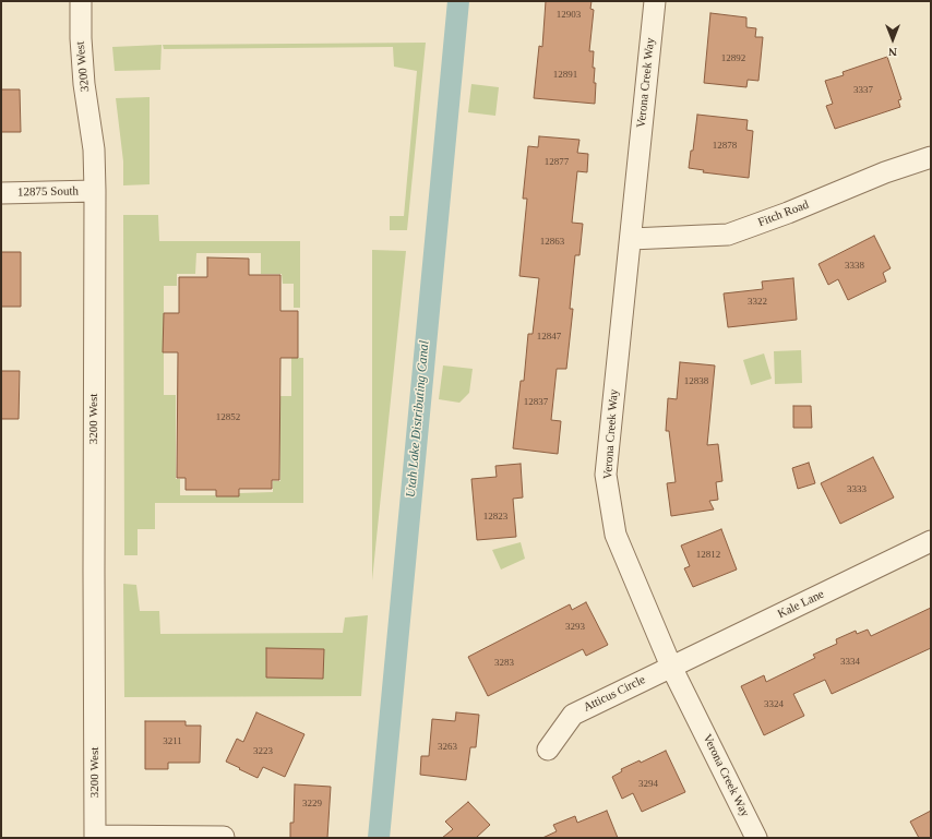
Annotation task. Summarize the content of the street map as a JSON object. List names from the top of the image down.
{
  "streets": {
    "street": [
      "3200 West",
      "Verona Creek Way",
      "12875 South",
      "Fitch Road",
      "Kale Lane",
      "Atticus Circle"
    ]
  },
  "crossings": [
    ["3200 West", "12875 South"],
    ["Verona Creek Way", "Fitch Road"],
    ["Verona Creek Way", "Kale Lane"],
    ["Verona Creek Way", "Atticus Circle"],
    ["Kale Lane", "Atticus Circle"]
  ],
  "water": ["Utah Lake Distributing Canal"],
  "house_numbers": [
    "12903",
    "12892",
    "12891",
    "3337",
    "12878",
    "12877",
    "12863",
    "3338",
    "3322",
    "12847",
    "12838",
    "12837",
    "12852",
    "3333",
    "12823",
    "12812",
    "3293",
    "3334",
    "3283",
    "3324",
    "3211",
    "3263",
    "3223",
    "3294",
    "3229"
  ],
  "north": "bottom"
}
